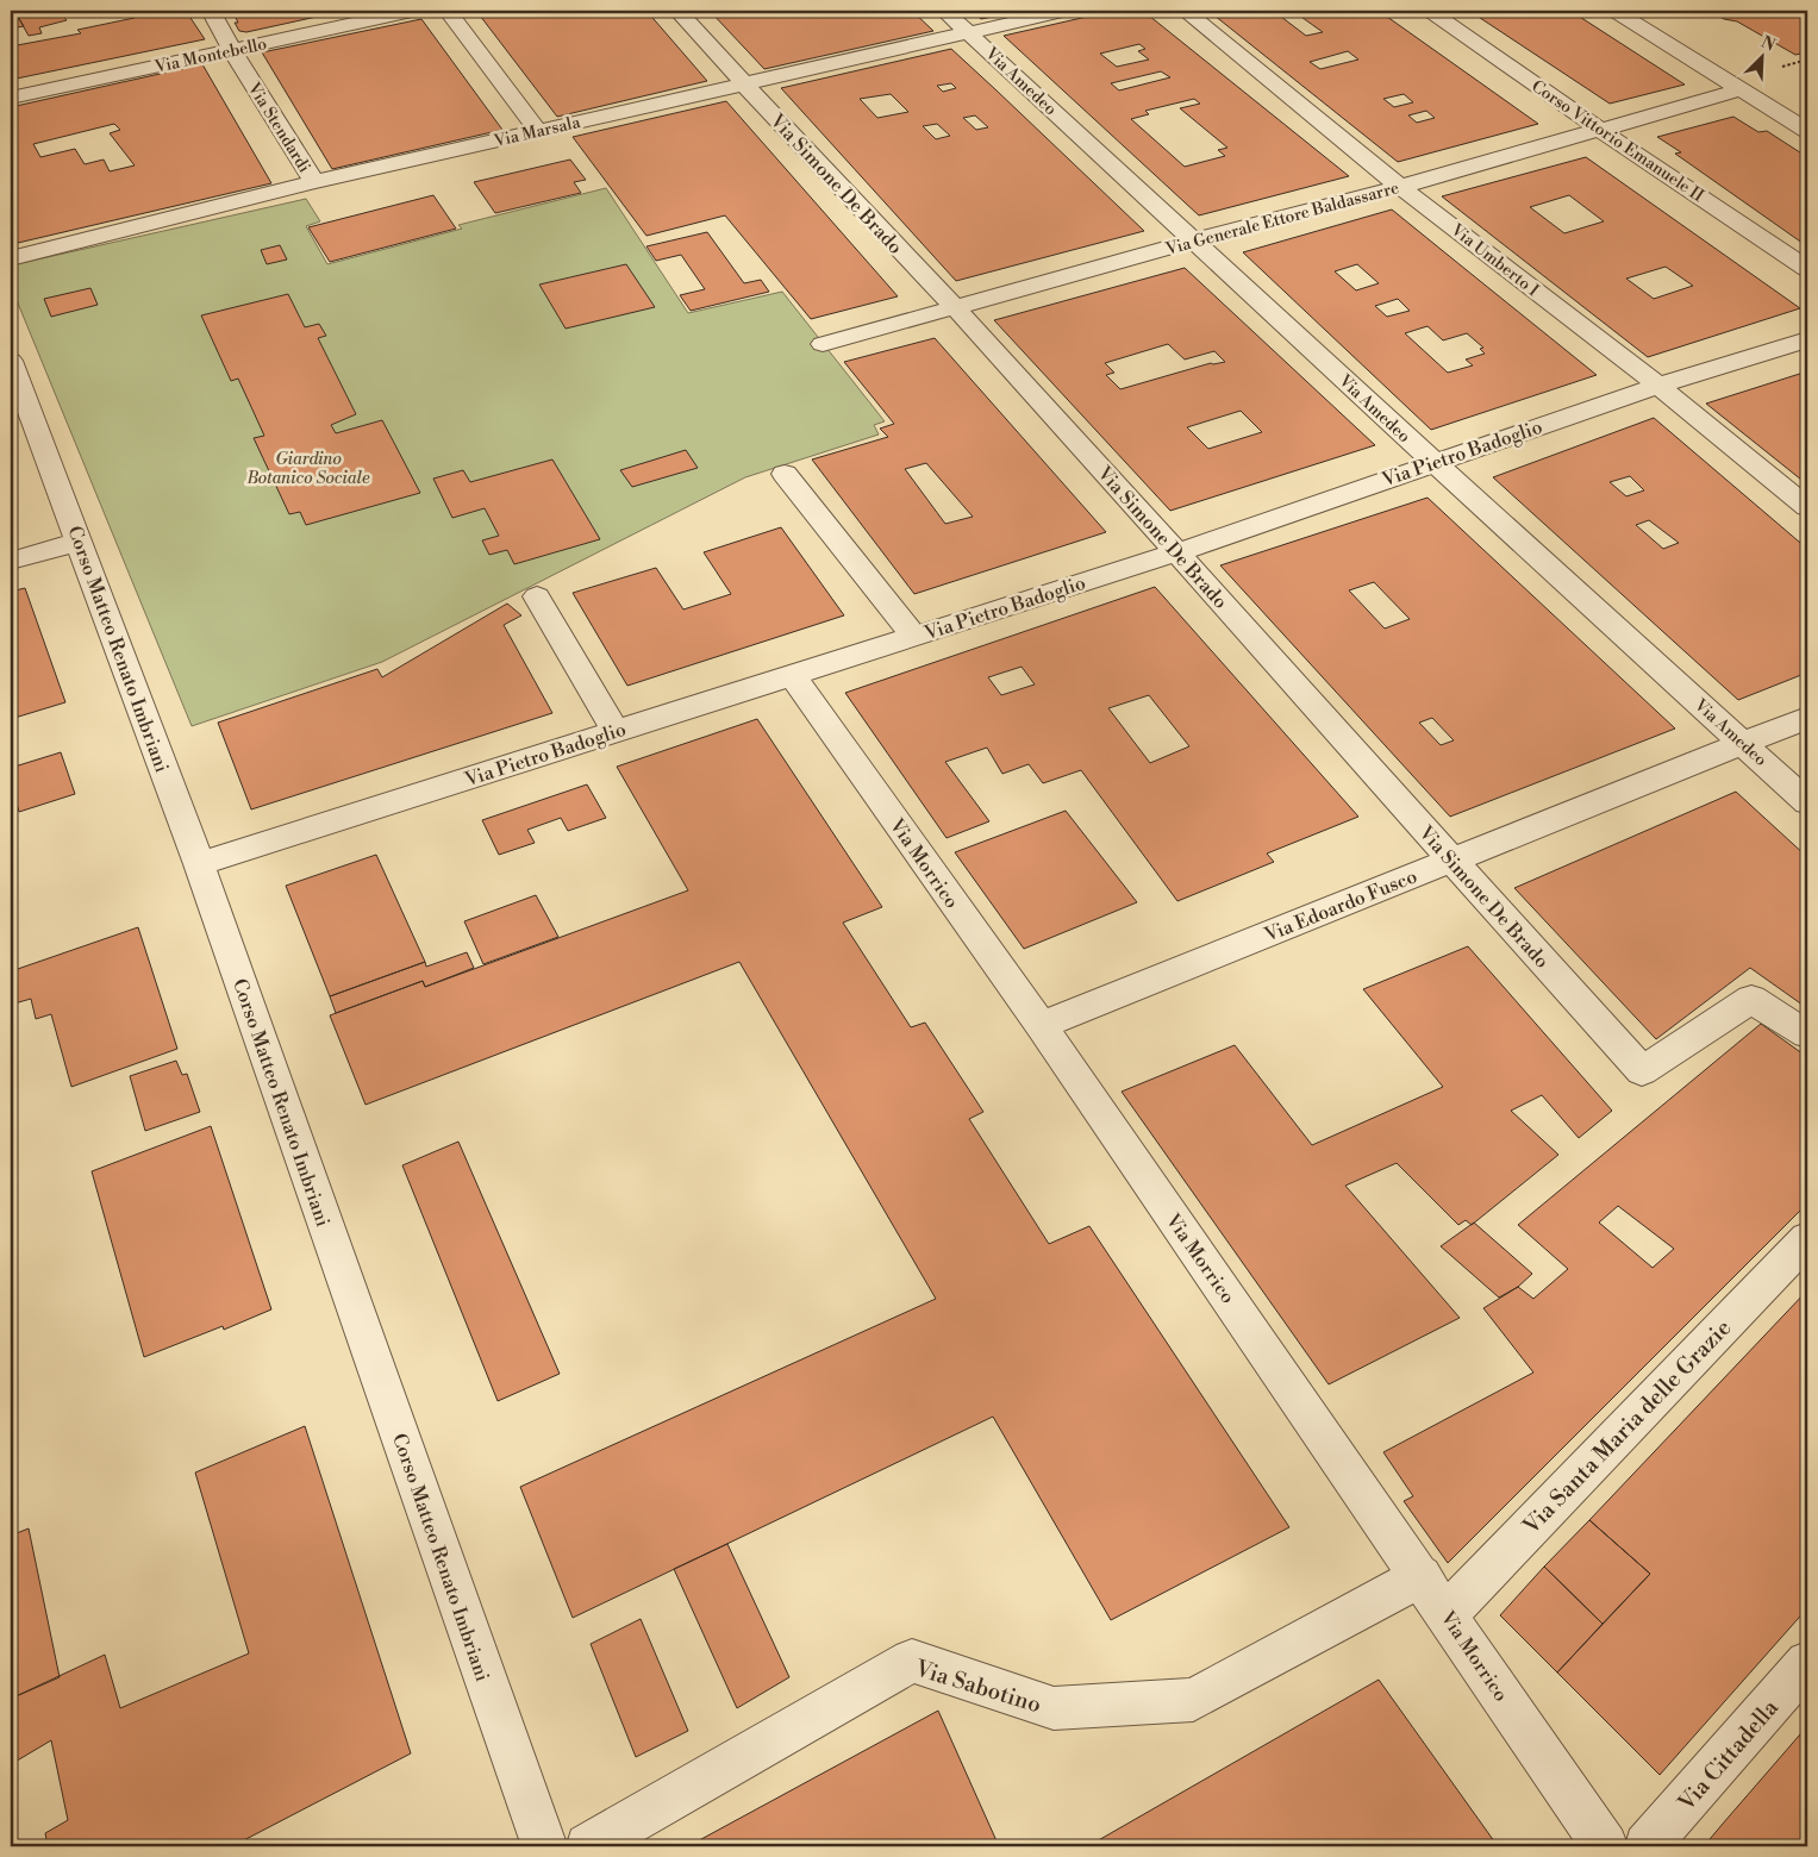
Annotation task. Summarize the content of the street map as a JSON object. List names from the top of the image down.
{
  "streets": {
    "street": [
      "Via Montebello",
      "Via Amedeo",
      "Via Stendardi",
      "Via Marsala",
      "Corso Vittorio Emanuele II",
      "Via Simone De Brado",
      "Via Generale Ettore Baldassarre",
      "Via Umberto I",
      "Via Pietro Badoglio",
      "Corso Matteo Renato Imbriani",
      "Via Morrico",
      "Via Edoardo Fusco",
      "Via Santa Maria delle Grazie",
      "Via Sabotino",
      "Via Cittadella"
    ]
  },
  "crossings": [
    ["Via Montebello", "Via Stendardi"],
    ["Via Amedeo", "Via Marsala"],
    ["Via Amedeo", "Via Generale Ettore Baldassarre"],
    ["Via Amedeo", "Via Pietro Badoglio"],
    ["Via Amedeo", "Via Edoardo Fusco"],
    ["Via Stendardi", "Via Marsala"],
    ["Via Marsala", "Via Simone De Brado"],
    ["Corso Vittorio Emanuele II", "Via Generale Ettore Baldassarre"],
    ["Via Simone De Brado", "Via Generale Ettore Baldassarre"],
    ["Via Simone De Brado", "Via Pietro Badoglio"],
    ["Via Simone De Brado", "Via Edoardo Fusco"],
    ["Via Generale Ettore Baldassarre", "Via Umberto I"],
    ["Via Umberto I", "Via Pietro Badoglio"],
    ["Via Pietro Badoglio", "Corso Matteo Renato Imbriani"],
    ["Via Pietro Badoglio", "Via Morrico"],
    ["Via Morrico", "Via Edoardo Fusco"],
    ["Via Morrico", "Via Santa Maria delle Grazie"],
    ["Via Morrico", "Via Sabotino"]
  ],
  "parks": ["Giardino Botanico Sociale"],
  "north": "top right"
}
